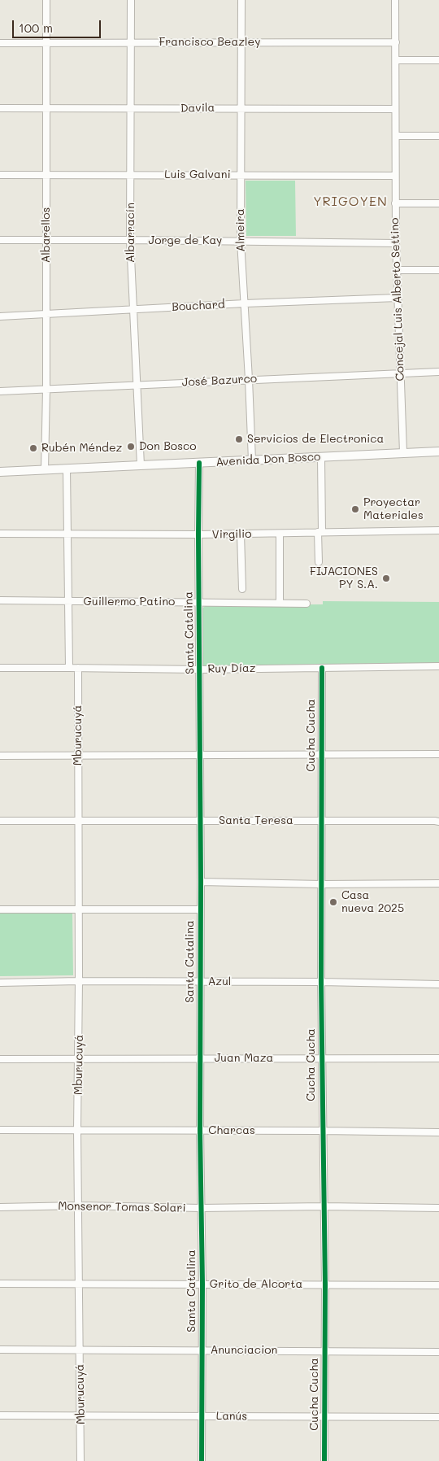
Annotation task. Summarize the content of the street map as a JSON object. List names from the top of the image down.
{
  "streets": {
    "main road": ["Avenida Don Bosco"],
    "street": [
      "Francisco Beazley",
      "Davila",
      "Luis Galvani",
      "Almeira",
      "Albarracín",
      "Albarellos",
      "Jorge de Kay",
      "Concejal Luis Alberto Settino",
      "Bouchard",
      "José Bazurco",
      "Virgilio",
      "Guillermo Patino",
      "Santa Catalina",
      "Ruy Díaz",
      "Mburucuyá",
      "Cucha Cucha",
      "Santa Teresa",
      "Azul",
      "Juan Maza",
      "Charcas",
      "Monsenor Tomas Solari",
      "Grito de Alcorta",
      "Anunciacion",
      "Lanús"
    ]
  },
  "crossings": [
    ["Francisco Beazley", "Almeira"],
    ["Francisco Beazley", "Albarracín"],
    ["Francisco Beazley", "Albarellos"],
    ["Francisco Beazley", "Concejal Luis Alberto Settino"],
    ["Davila", "Almeira"],
    ["Davila", "Albarracín"],
    ["Davila", "Albarellos"],
    ["Davila", "Concejal Luis Alberto Settino"],
    ["Luis Galvani", "Almeira"],
    ["Luis Galvani", "Albarracín"],
    ["Luis Galvani", "Albarellos"],
    ["Luis Galvani", "Concejal Luis Alberto Settino"],
    ["Almeira", "Jorge de Kay"],
    ["Almeira", "Bouchard"],
    ["Almeira", "José Bazurco"],
    ["Almeira", "Avenida Don Bosco"],
    ["Albarracín", "Jorge de Kay"],
    ["Albarracín", "Bouchard"],
    ["Albarracín", "José Bazurco"],
    ["Albarracín", "Avenida Don Bosco"],
    ["Albarellos", "Jorge de Kay"],
    ["Albarellos", "Bouchard"],
    ["Albarellos", "José Bazurco"],
    ["Albarellos", "Avenida Don Bosco"],
    ["Jorge de Kay", "Concejal Luis Alberto Settino"],
    ["Concejal Luis Alberto Settino", "Bouchard"],
    ["Concejal Luis Alberto Settino", "José Bazurco"],
    ["Concejal Luis Alberto Settino", "Avenida Don Bosco"],
    ["Avenida Don Bosco", "Santa Catalina"],
    ["Virgilio", "Santa Catalina"],
    ["Guillermo Patino", "Santa Catalina"],
    ["Santa Catalina", "Ruy Díaz"],
    ["Santa Catalina", "Santa Teresa"],
    ["Santa Catalina", "Azul"],
    ["Santa Catalina", "Juan Maza"],
    ["Santa Catalina", "Charcas"],
    ["Santa Catalina", "Monsenor Tomas Solari"],
    ["Santa Catalina", "Grito de Alcorta"],
    ["Santa Catalina", "Anunciacion"],
    ["Santa Catalina", "Lanús"],
    ["Ruy Díaz", "Mburucuyá"],
    ["Ruy Díaz", "Cucha Cucha"],
    ["Mburucuyá", "Santa Teresa"],
    ["Mburucuyá", "Azul"],
    ["Mburucuyá", "Juan Maza"],
    ["Mburucuyá", "Charcas"],
    ["Mburucuyá", "Monsenor Tomas Solari"],
    ["Mburucuyá", "Grito de Alcorta"],
    ["Mburucuyá", "Anunciacion"],
    ["Mburucuyá", "Lanús"],
    ["Cucha Cucha", "Santa Teresa"],
    ["Cucha Cucha", "Azul"],
    ["Cucha Cucha", "Juan Maza"],
    ["Cucha Cucha", "Charcas"],
    ["Cucha Cucha", "Monsenor Tomas Solari"],
    ["Cucha Cucha", "Grito de Alcorta"],
    ["Cucha Cucha", "Anunciacion"],
    ["Cucha Cucha", "Lanús"]
  ],
  "districts": ["YRIGOYEN"],
  "places": [
    "Servicios de Electronica",
    "Don Bosco",
    "Rubén Méndez",
    "Proyectar Materiales",
    "FIJACIONES PY S.A.",
    "Casa nueva 2025"
  ],
  "scale_bar": "100 m"
}
